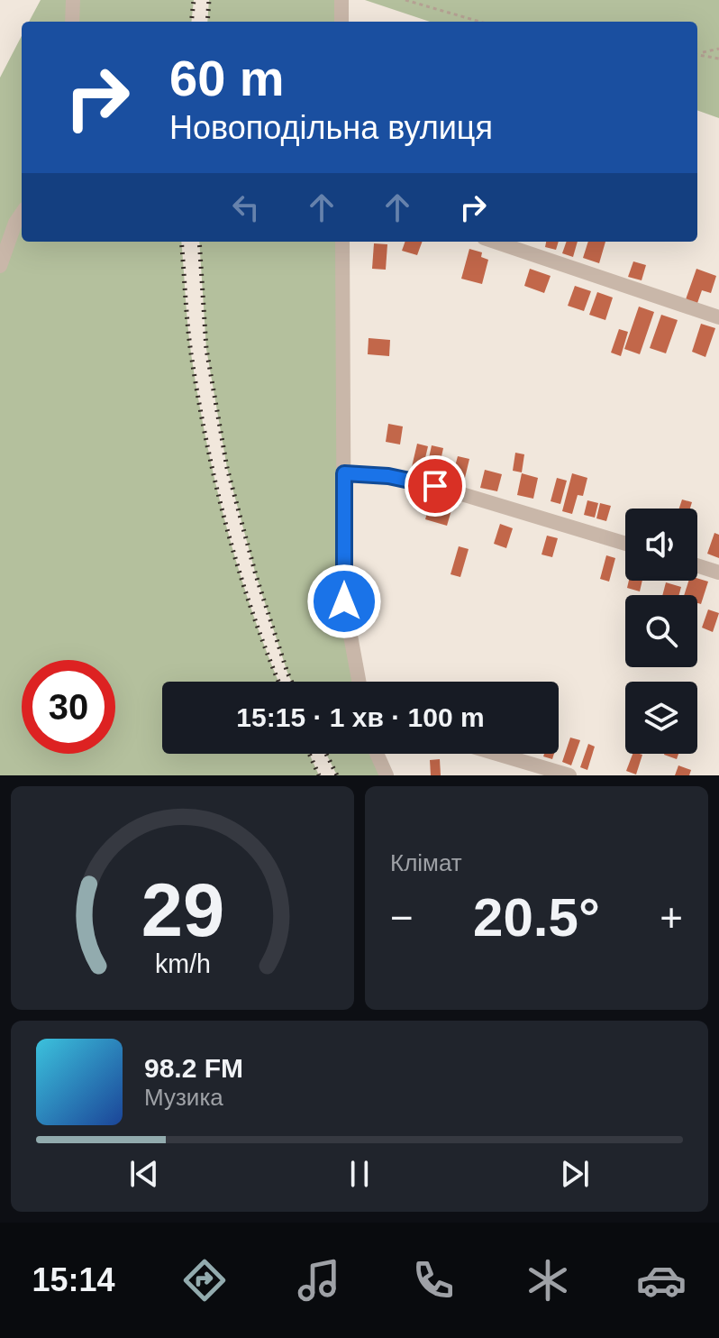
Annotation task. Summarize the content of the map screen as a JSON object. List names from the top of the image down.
{
  "page": {
    "turn": ["60 m", "Новоподільна вулиця"],
    "limit": "30",
    "trip": "15:15 · 1 хв · 100 m",
    "tile": "Клімат",
    "heat": ["−", "20.5°", "+"],
    "song": ["98.2 FM", "Музика"],
    "tabs": "15:14",
    "gauge": ["29", "km/h"]
  }
}
